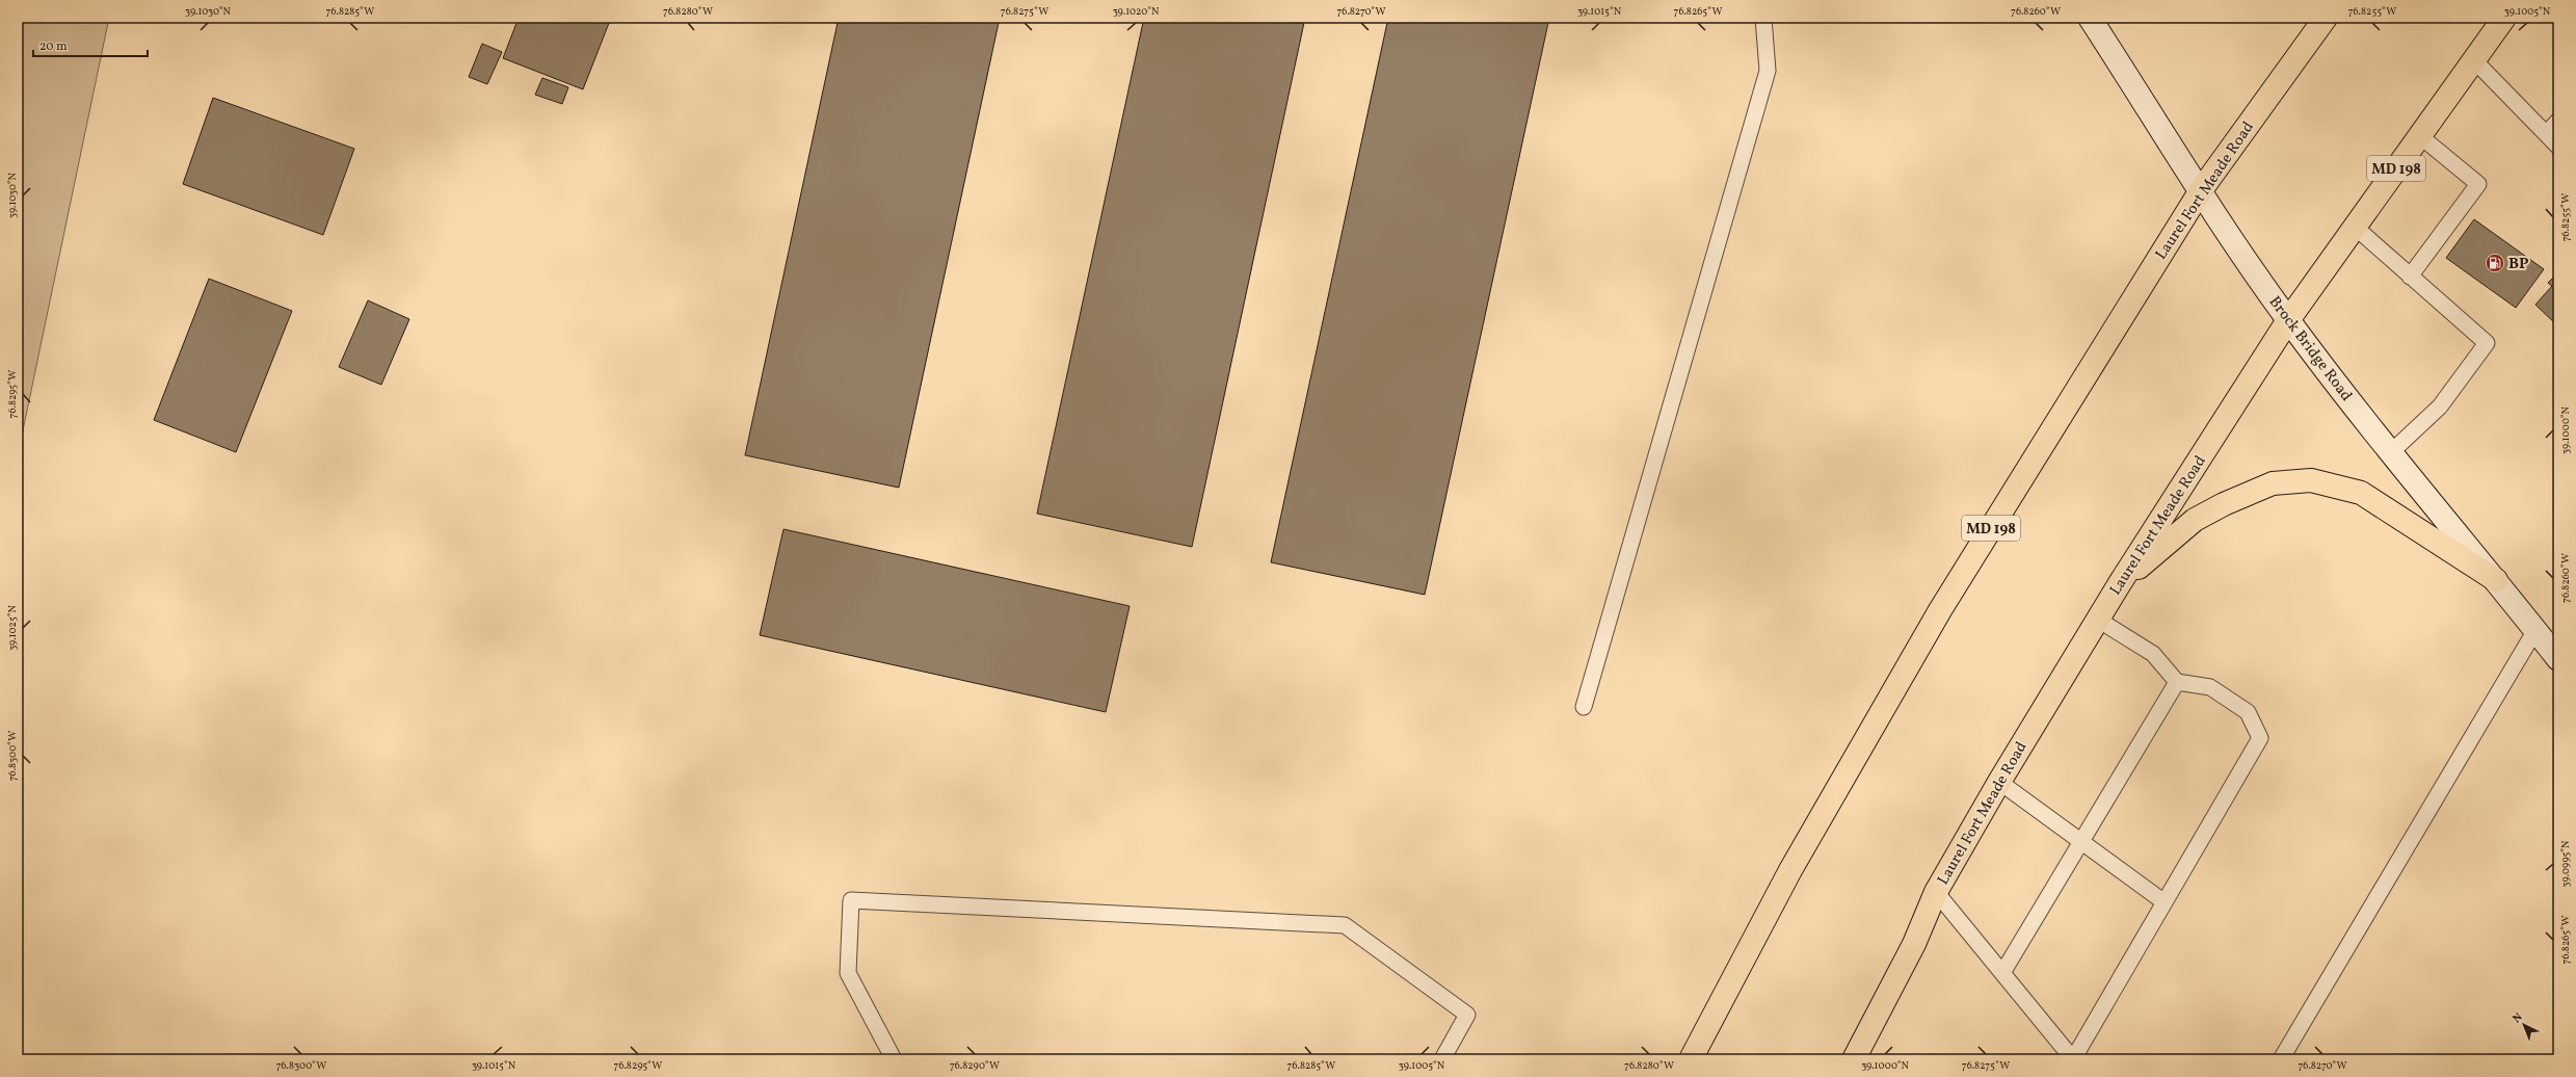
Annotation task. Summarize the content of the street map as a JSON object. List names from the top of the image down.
{
  "streets": {
    "main road": ["MD 198", "Laurel Fort Meade Road"],
    "street": ["Brock Bridge Road"]
  },
  "crossings": [
    ["Laurel Fort Meade Road", "Brock Bridge Road"]
  ],
  "places": {
    "fuel station": ["BP"]
  },
  "scale_bar": "20 m",
  "north": "top left",
  "coordinates": [
    "39.1030°N",
    "76.8285°W",
    "76.8280°W",
    "76.8275°W",
    "39.1020°N",
    "76.8270°W",
    "39.1015°N",
    "76.8265°W",
    "76.8260°W",
    "76.8255°W",
    "39.1005°N",
    "76.8295°W",
    "39.1000°N",
    "39.1025°N",
    "76.8300°W",
    "39.0995°N",
    "76.8290°W"
  ]
}
